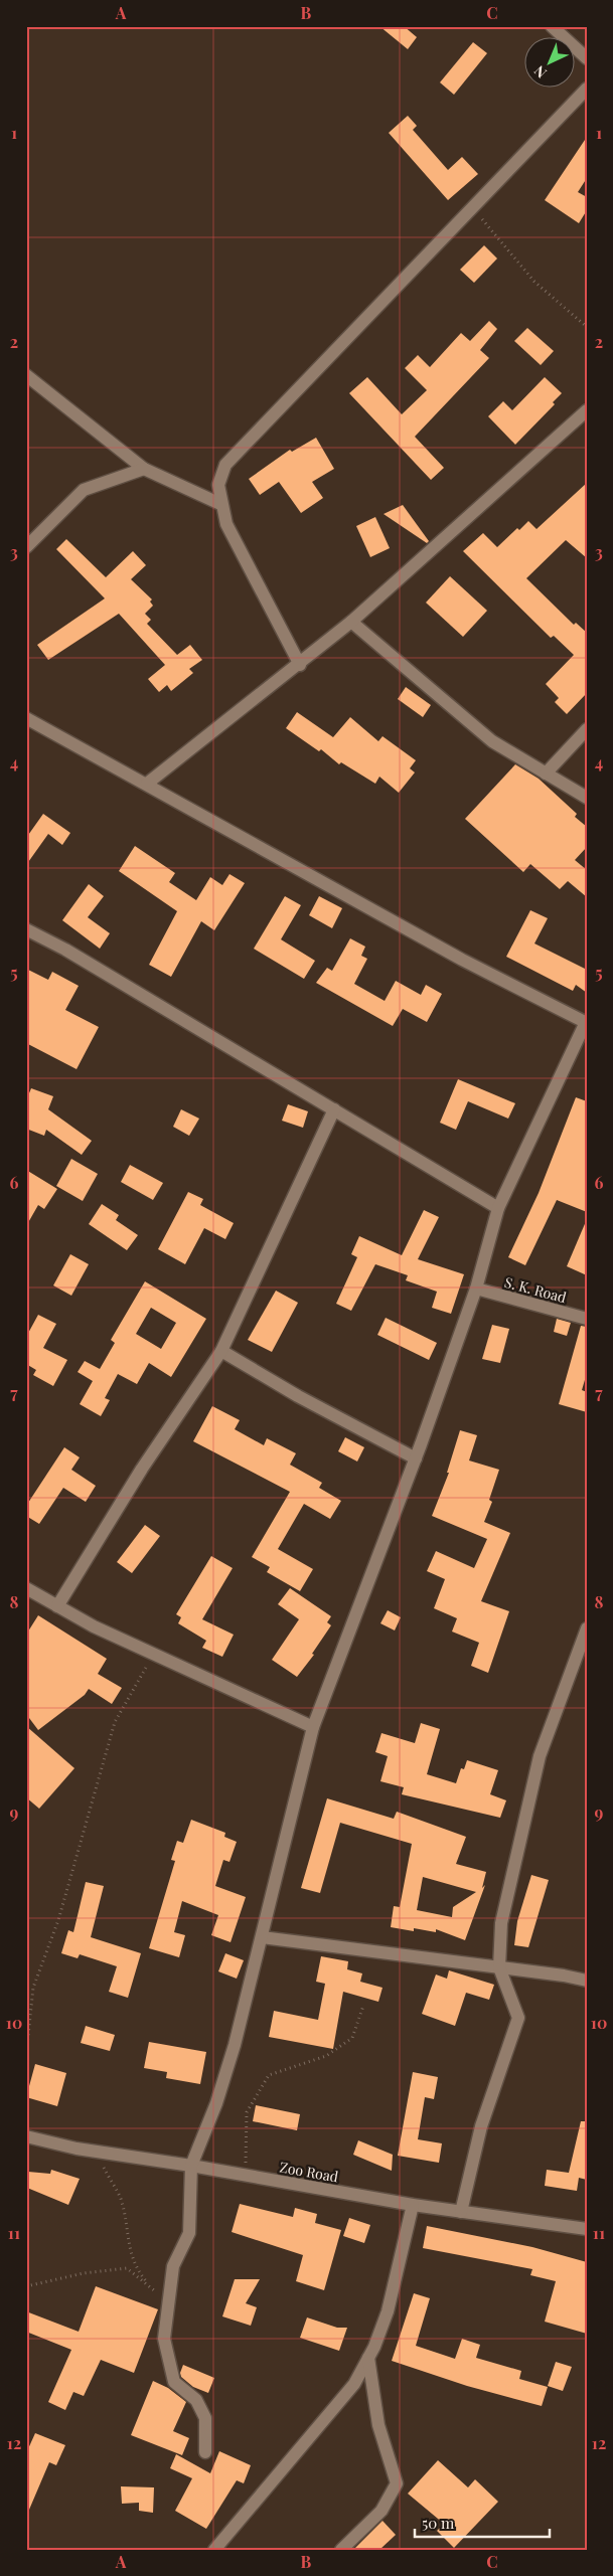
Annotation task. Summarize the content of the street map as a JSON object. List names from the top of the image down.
{
  "streets": {
    "street": ["S. K. Road", "Zoo Road"]
  },
  "scale_bar": "50 m",
  "north": "bottom left",
  "grid": {
    "columns": ["A", "B", "C"],
    "rows": [
      "1",
      "2",
      "3",
      "4",
      "5",
      "6",
      "7",
      "8",
      "9",
      "10",
      "11",
      "12"
    ]
  }
}
